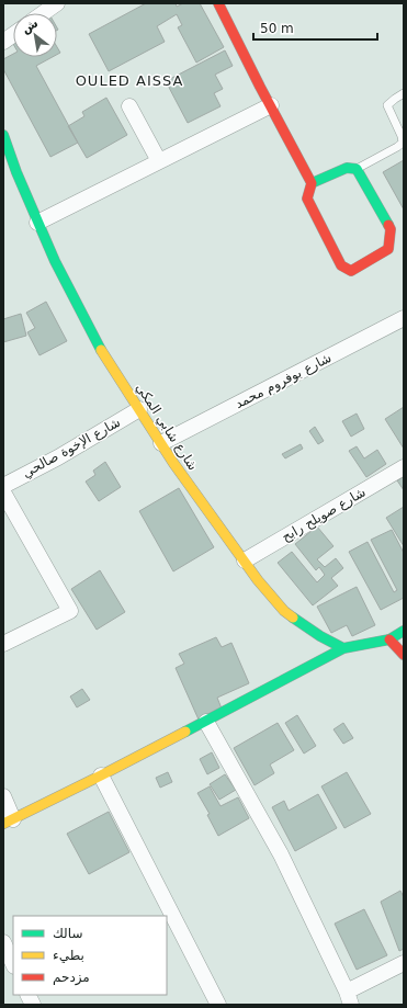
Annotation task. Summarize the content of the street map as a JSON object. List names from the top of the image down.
{
  "streets": {
    "street": [
      "شارع بوفروم محمد",
      "شارع شابي المكي",
      "شارع الإخوة صالحي",
      "شارع صويلح رابح"
    ]
  },
  "crossings": [
    ["شارع بوفروم محمد", "شارع شابي المكي"],
    ["شارع شابي المكي", "شارع الإخوة صالحي"],
    ["شارع شابي المكي", "شارع صويلح رابح"]
  ],
  "districts": ["OULED AISSA"],
  "legend": ["سالك", "بطيء", "مزدحم"],
  "scale_bar": "50 m",
  "north": "top left"
}
